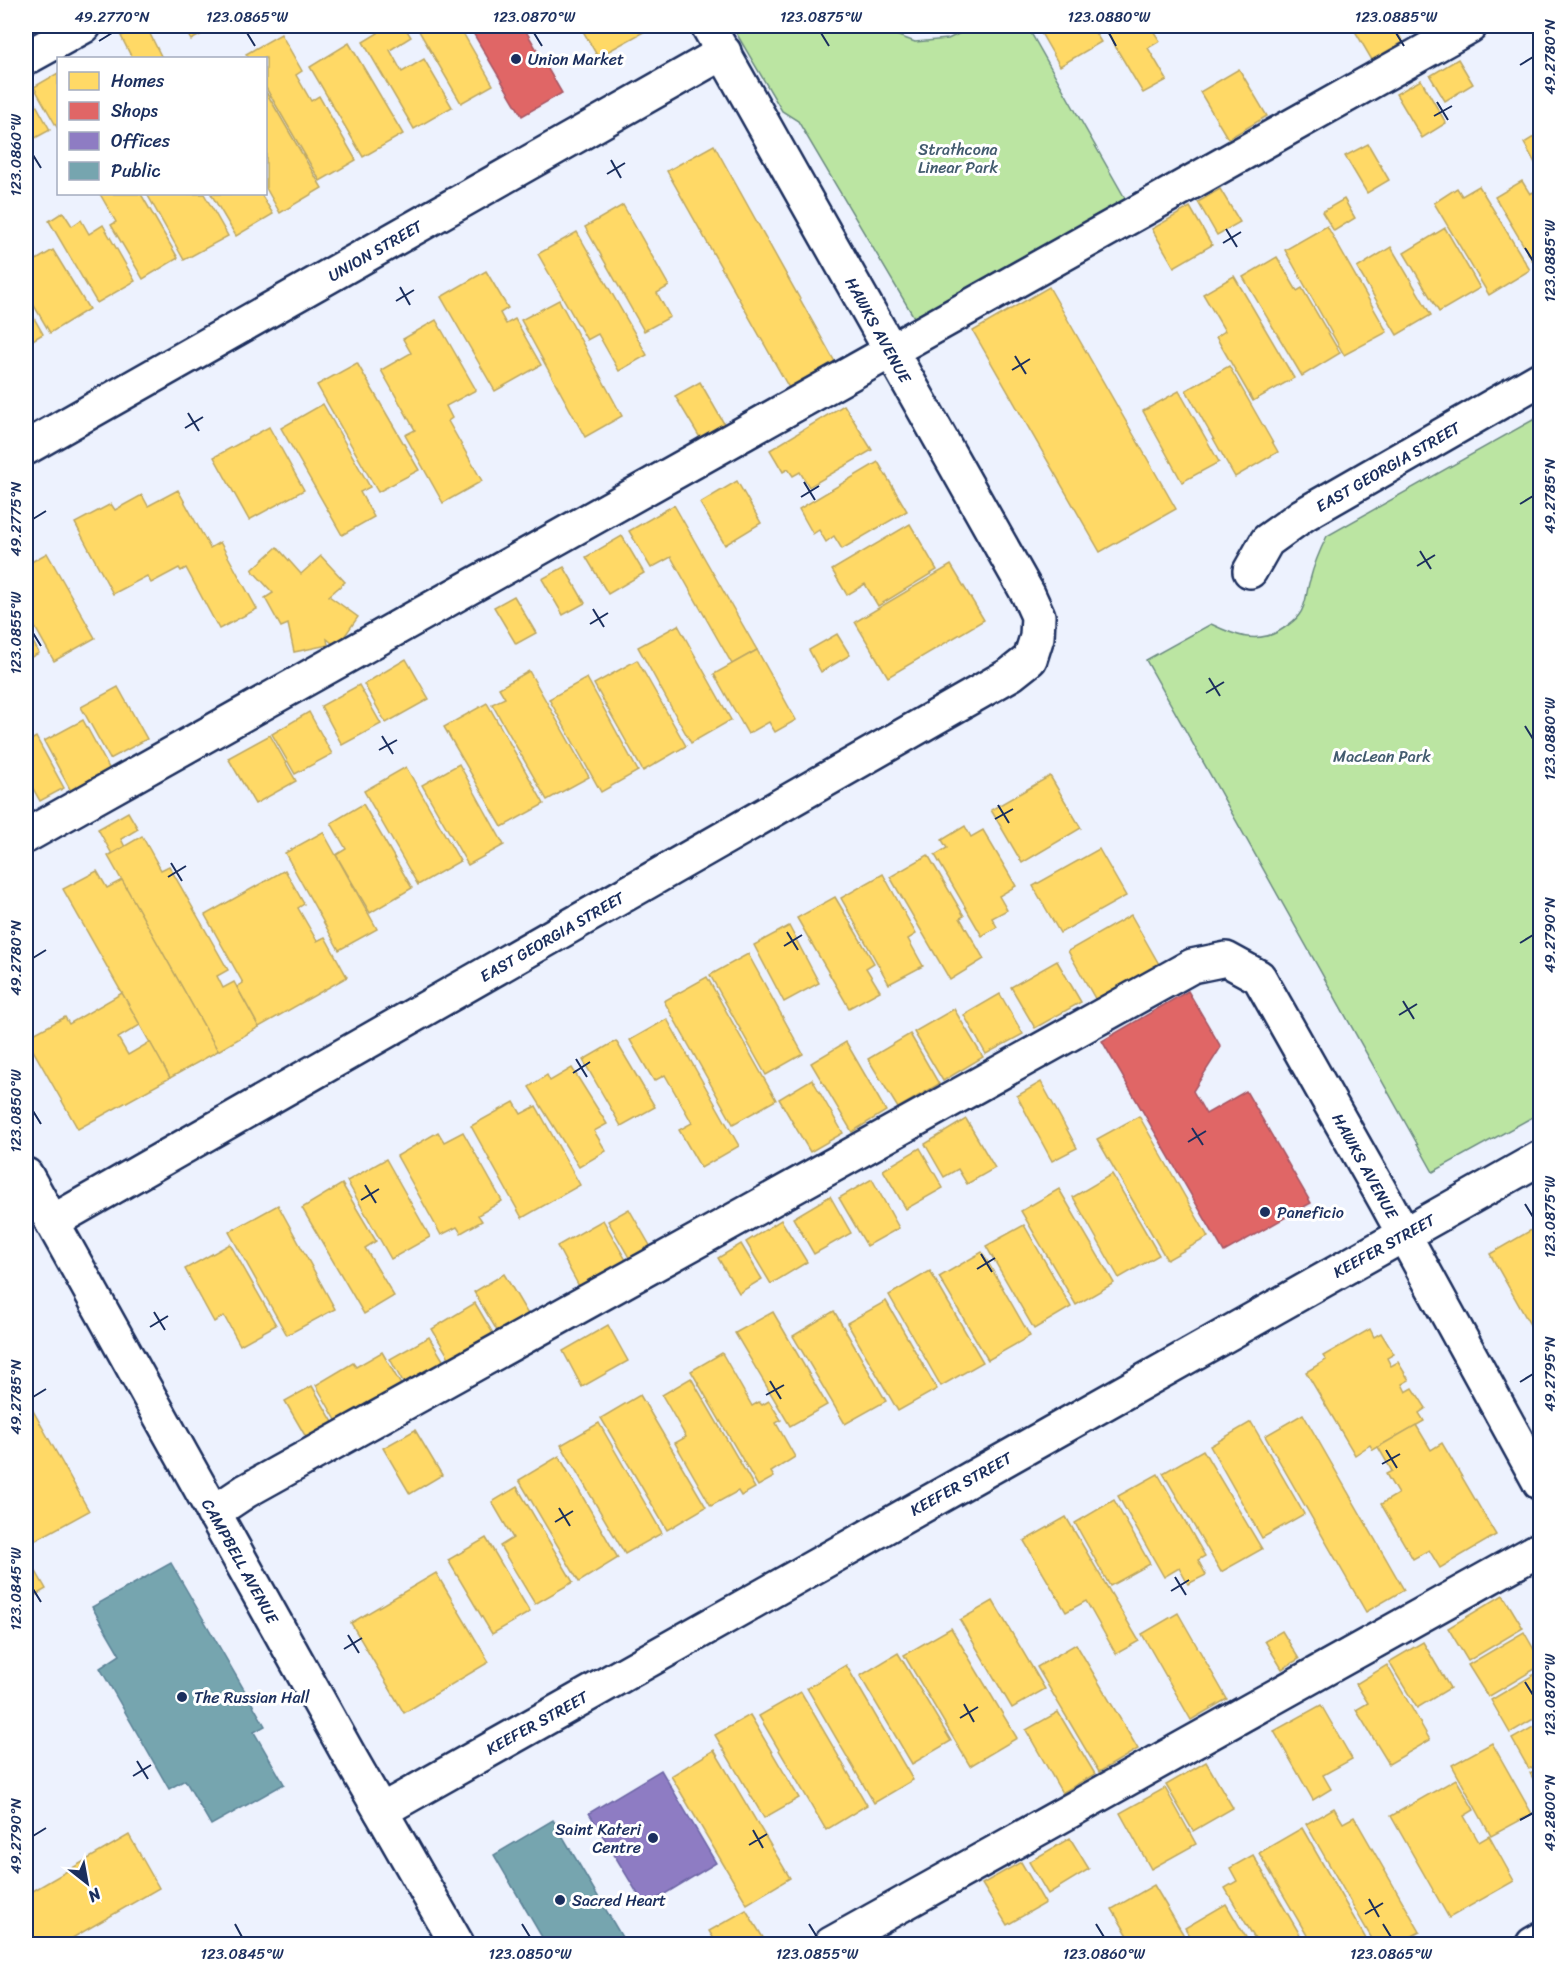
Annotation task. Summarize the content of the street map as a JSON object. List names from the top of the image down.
{
  "streets": {
    "street": [
      "UNION STREET",
      "HAWKS AVENUE",
      "EAST GEORGIA STREET",
      "KEEFER STREET",
      "CAMPBELL AVENUE"
    ]
  },
  "crossings": [
    ["UNION STREET", "HAWKS AVENUE"],
    ["HAWKS AVENUE", "EAST GEORGIA STREET"],
    ["HAWKS AVENUE", "KEEFER STREET"],
    ["HAWKS AVENUE", "CAMPBELL AVENUE"],
    ["EAST GEORGIA STREET", "CAMPBELL AVENUE"],
    ["KEEFER STREET", "CAMPBELL AVENUE"]
  ],
  "parks": ["Strathcona Linear Park", "MacLean Park"],
  "places": [
    "Union Market",
    "Paneficio",
    "The Russian Hall",
    "Saint Kateri Centre",
    "Sacred Heart"
  ],
  "legend": [
    "Homes",
    "Shops",
    "Offices",
    "Public"
  ],
  "north": "bottom right",
  "coordinates": [
    "49.2770°N",
    "123.0865°W",
    "123.0870°W",
    "123.0875°W",
    "123.0880°W",
    "123.0885°W",
    "49.2780°N",
    "123.0860°W",
    "49.2785°N",
    "49.2775°N",
    "123.0855°W",
    "49.2790°N",
    "123.0850°W",
    "49.2795°N",
    "123.0845°W",
    "49.2800°N"
  ]
}
